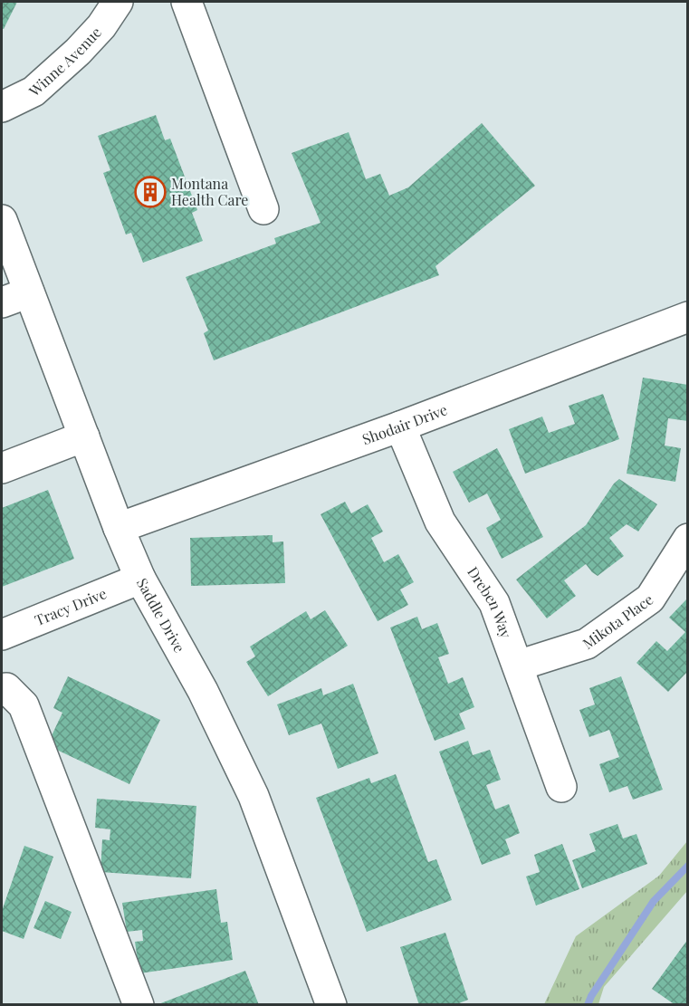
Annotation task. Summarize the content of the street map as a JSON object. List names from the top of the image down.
{
  "streets": {
    "street": [
      "Winne Avenue",
      "Shodair Drive",
      "Dreben Way",
      "Tracy Drive",
      "Saddle Drive",
      "Mikota Place"
    ]
  },
  "crossings": [
    ["Shodair Drive", "Dreben Way"],
    ["Shodair Drive", "Saddle Drive"],
    ["Dreben Way", "Mikota Place"],
    ["Tracy Drive", "Saddle Drive"]
  ],
  "places": {
    "building": ["Montana Health Care"]
  }
}
